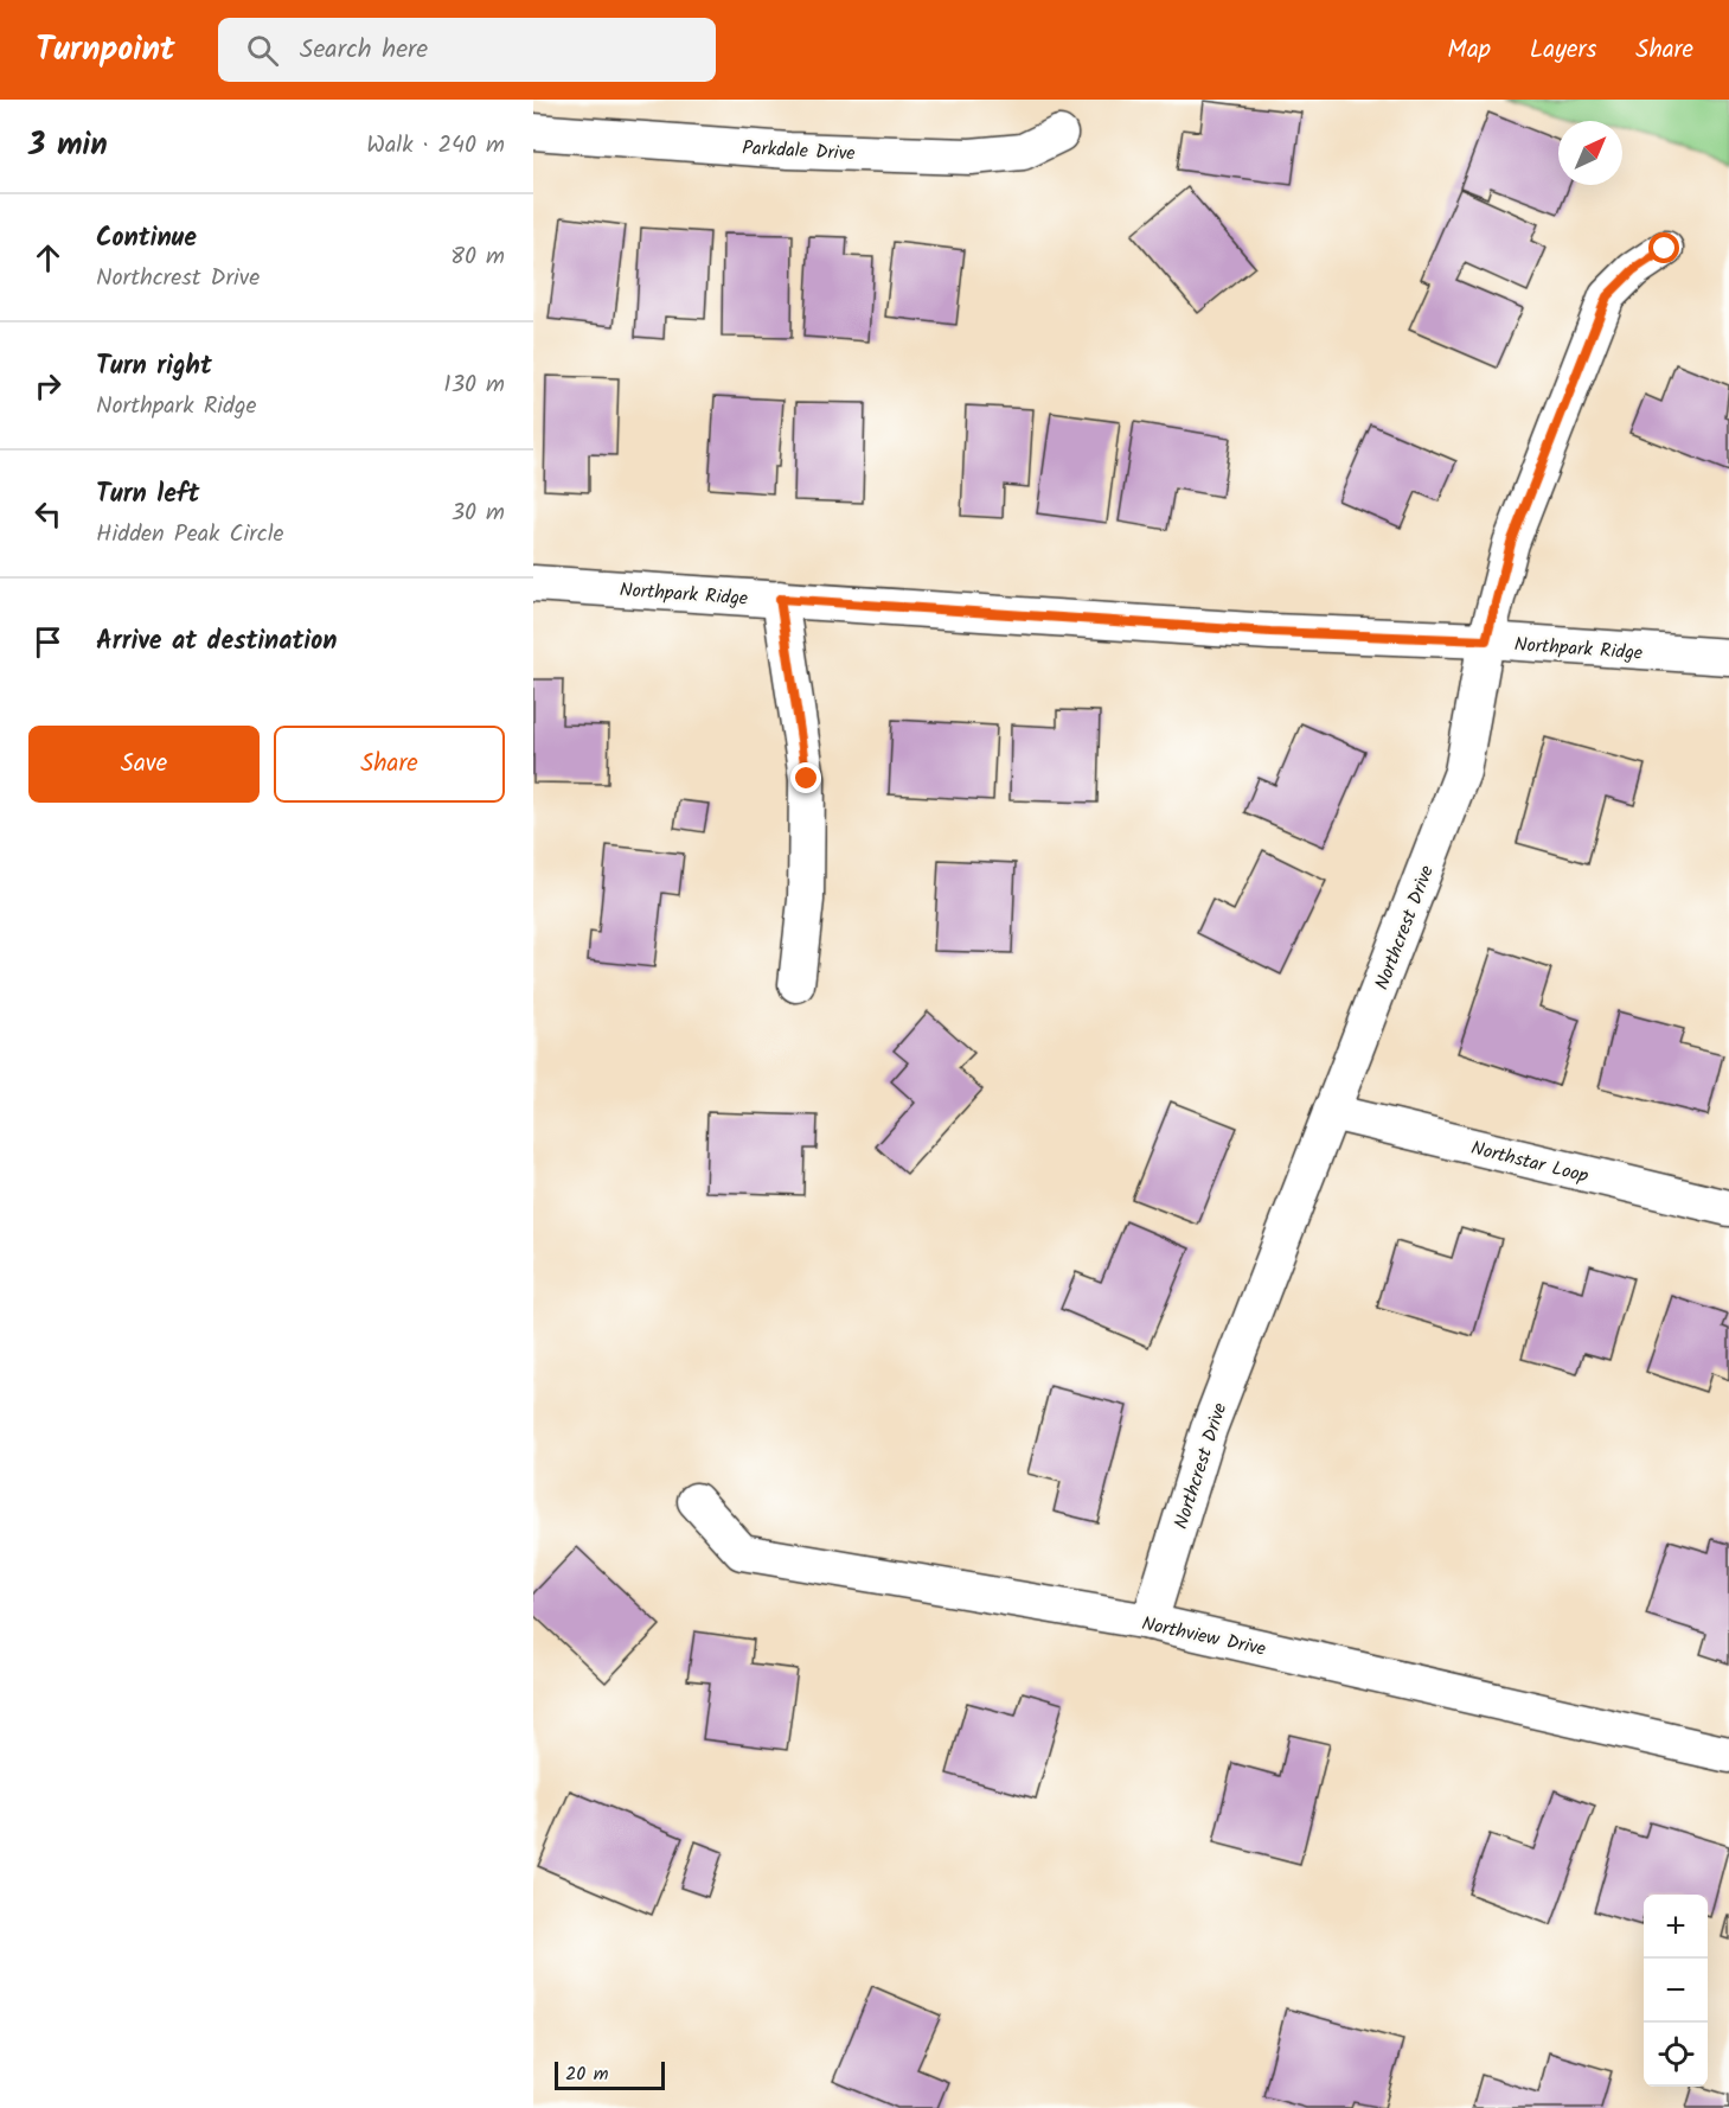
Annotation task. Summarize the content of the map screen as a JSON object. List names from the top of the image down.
{
  "streets": {
    "street": [
      "Parkdale Drive",
      "Northpark Ridge",
      "Northcrest Drive",
      "Northstar Loop",
      "Northview Drive"
    ]
  },
  "crossings": [
    ["Northpark Ridge", "Northcrest Drive"],
    ["Northcrest Drive", "Northstar Loop"],
    ["Northcrest Drive", "Northview Drive"]
  ],
  "scale_bar": "20 m",
  "north": "top right",
  "page": {
    "header": "Turnpoint",
    "search": "Search here",
    "nav": ["Map", "Layers", "Share"],
    "heading": ["3 min", "Walk · 240 m"],
    "list": [
      ["Continue", "Northcrest Drive", "80 m"],
      ["Turn right", "Northpark Ridge", "130 m"],
      ["Turn left", "Hidden Peak Circle", "30 m"],
      "Arrive at destination"
    ],
    "buttons": ["Save", "Share"],
    "map_buttons": ["+", "−"],
    "scale": "20 m"
  }
}
